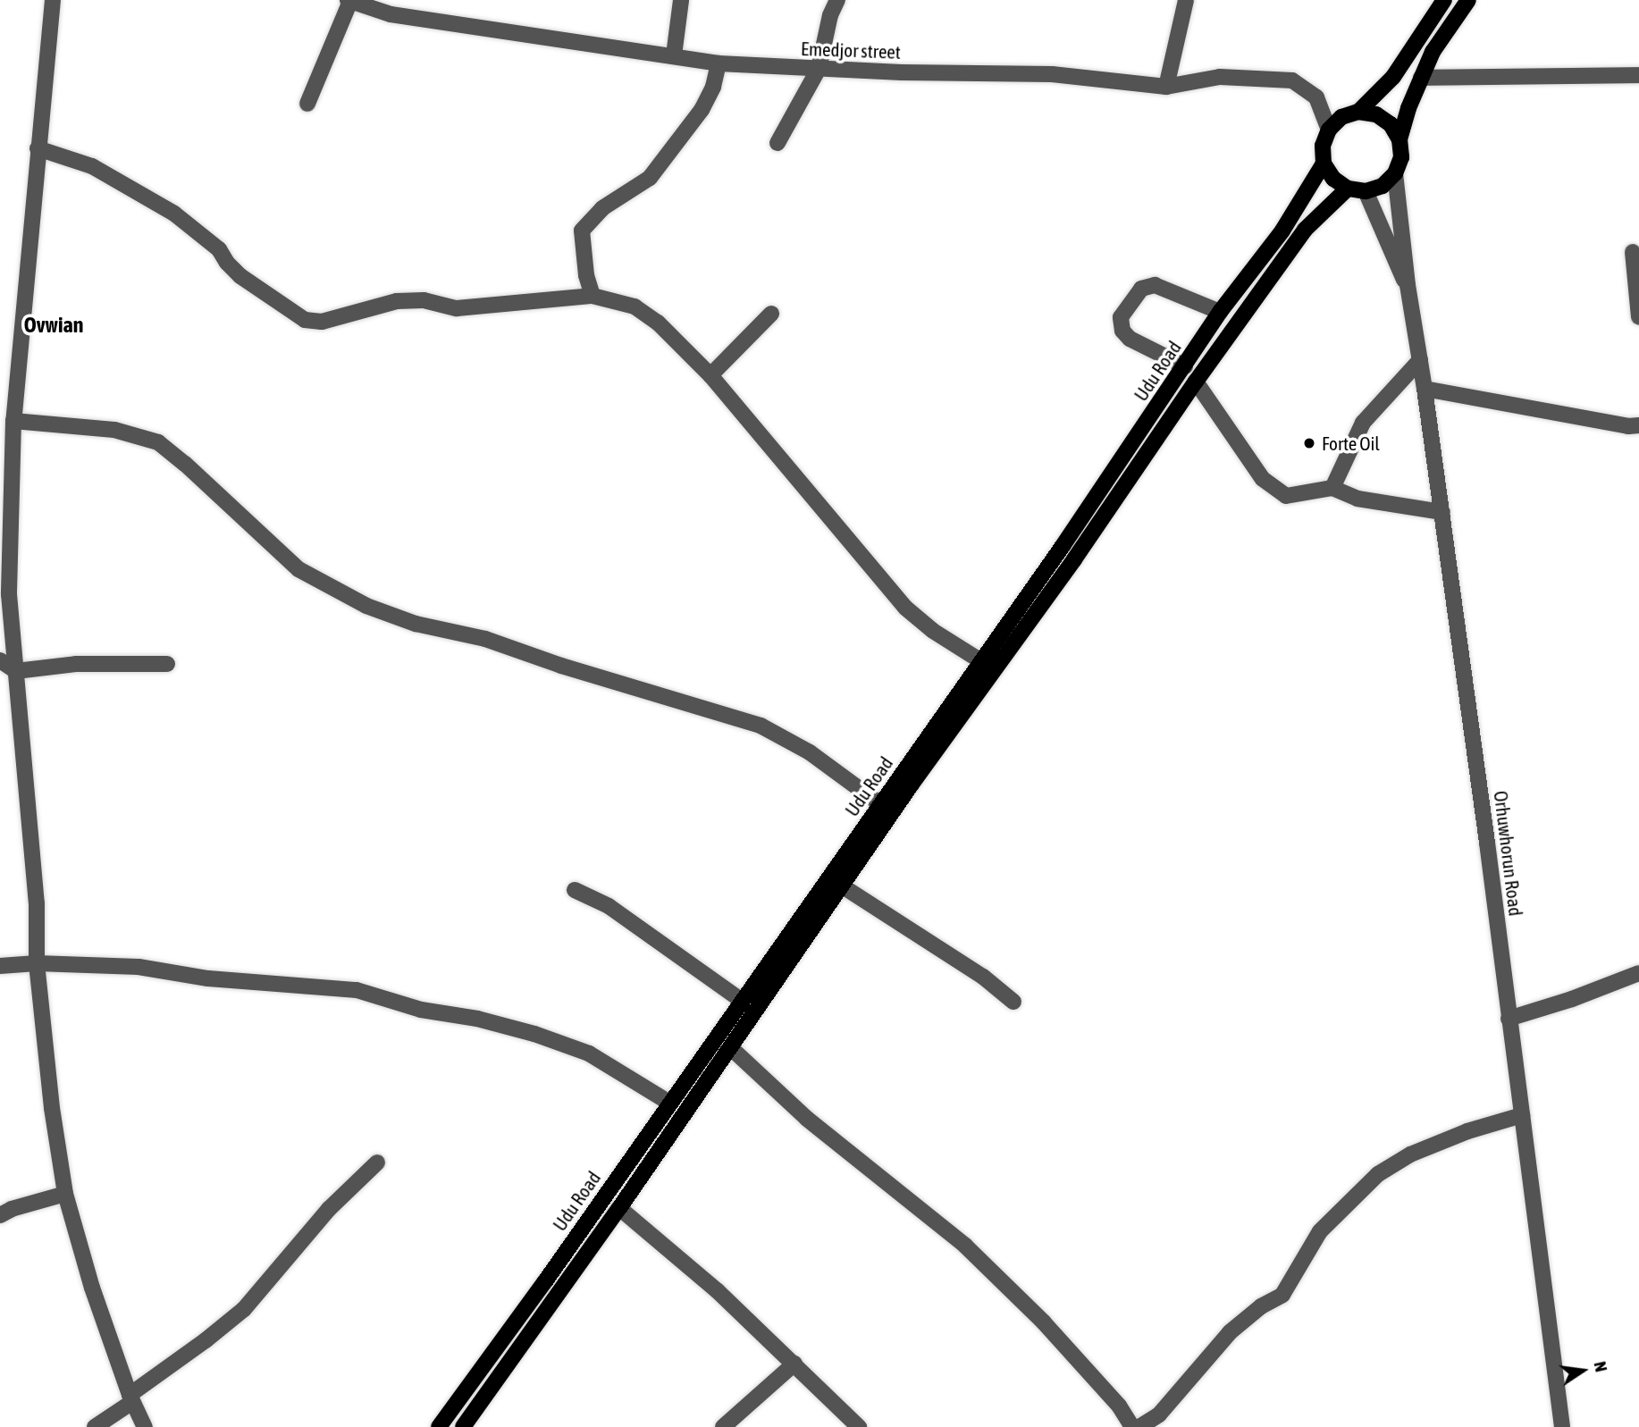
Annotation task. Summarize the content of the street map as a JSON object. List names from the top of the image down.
{
  "streets": {
    "main road": ["Udu Road"],
    "street": ["Emedjor street", "Orhuwhorun Road"]
  },
  "crossings": [
    ["Emedjor street", "Udu Road"],
    ["Emedjor street", "Orhuwhorun Road"],
    ["Udu Road", "Orhuwhorun Road"]
  ],
  "districts": ["Ovwian"],
  "places": ["Forte Oil"],
  "north": "right"
}
